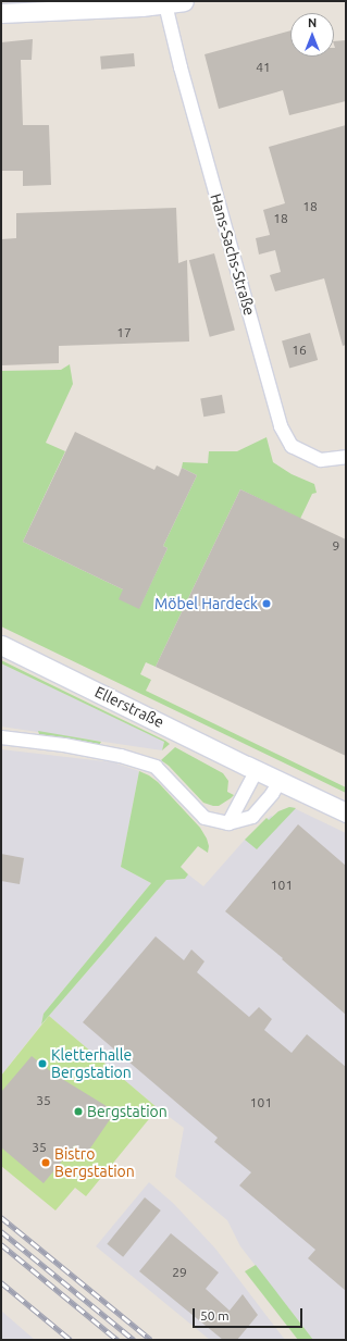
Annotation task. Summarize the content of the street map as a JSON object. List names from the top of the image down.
{
  "streets": {
    "main road": ["Ellerstraße"],
    "street": ["Hans-Sachs-Straße"]
  },
  "places": [
    "Möbel Hardeck",
    "Kletterhalle Bergstation",
    "Bergstation",
    "Bistro Bergstation"
  ],
  "house_numbers": [
    "41",
    "18",
    "18",
    "17",
    "16",
    "9",
    "101",
    "35",
    "101",
    "35",
    "29"
  ],
  "scale_bar": "50 m",
  "north": "top"
}
